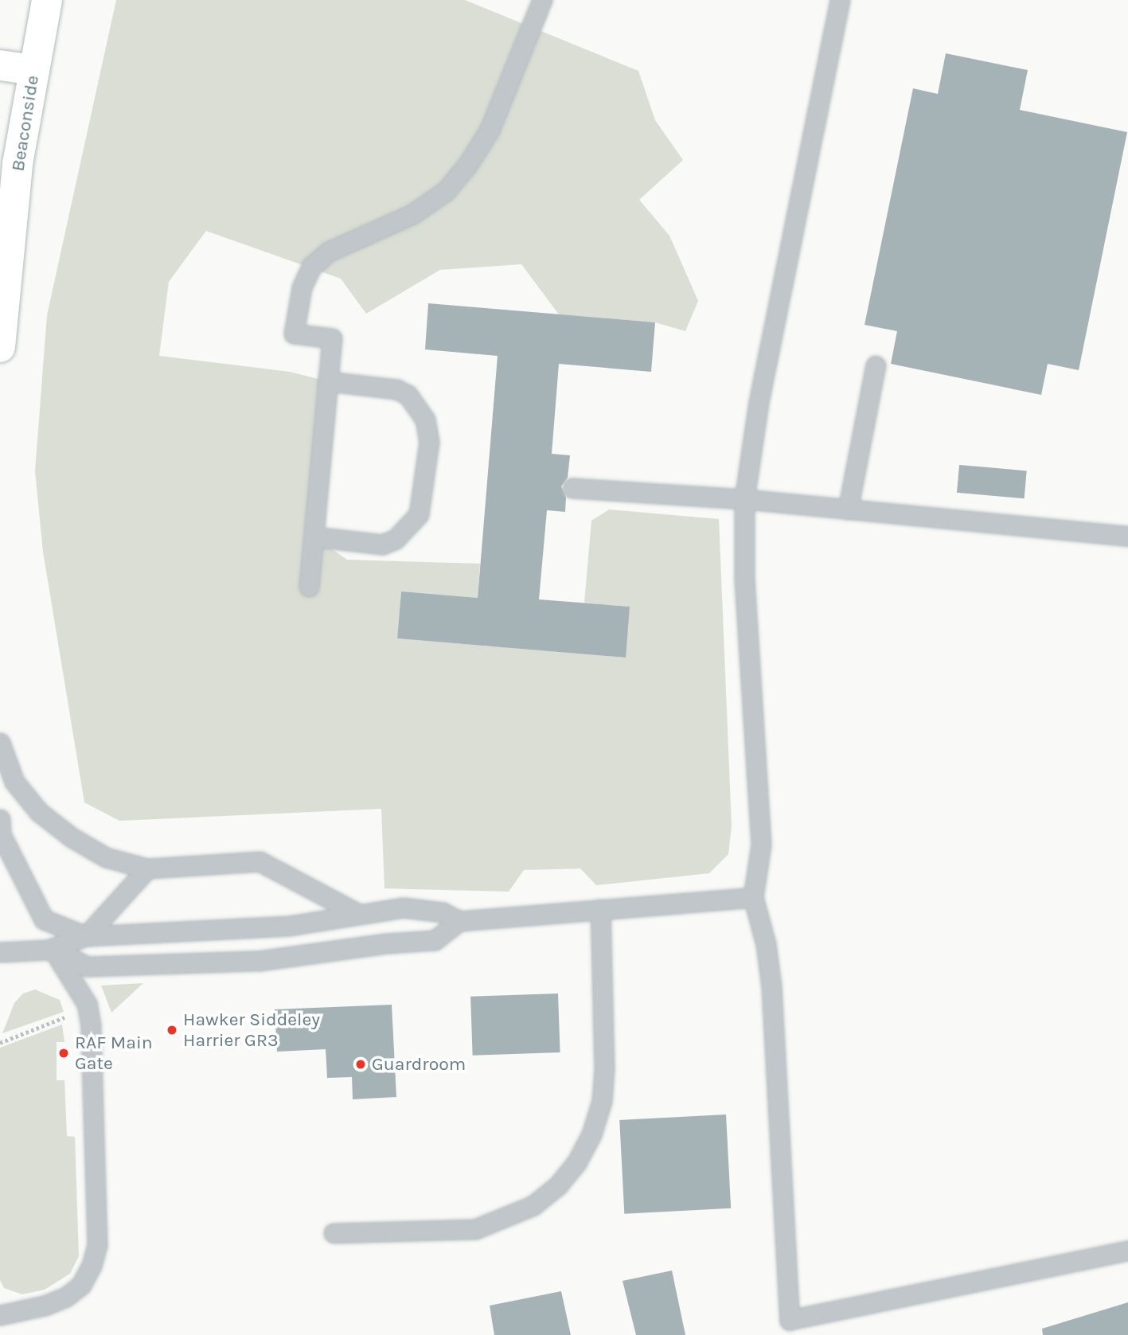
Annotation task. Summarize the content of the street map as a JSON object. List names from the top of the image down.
{
  "streets": {
    "main road": ["Beaconside"]
  },
  "places": ["Hawker Siddeley Harrier GR3", "RAF Main Gate", "Guardroom"]
}
